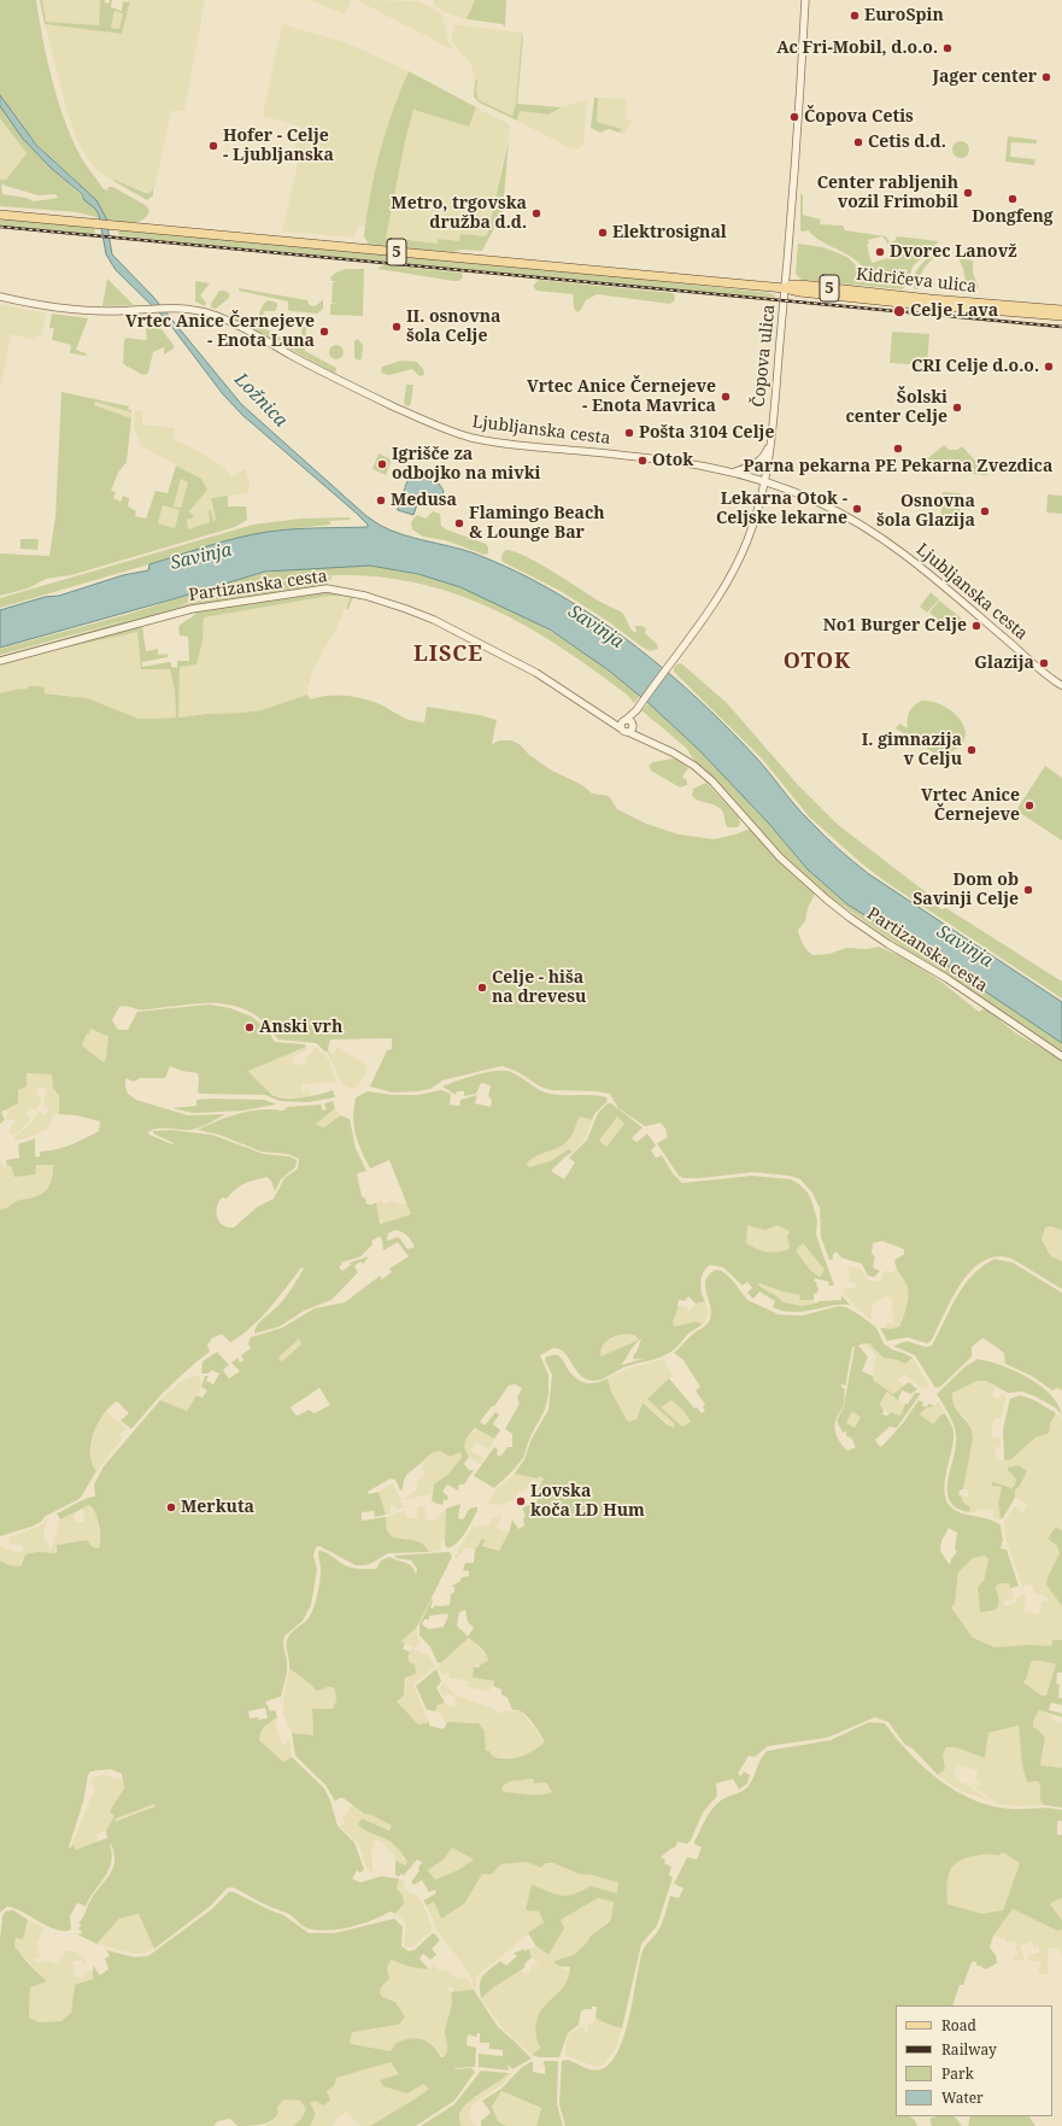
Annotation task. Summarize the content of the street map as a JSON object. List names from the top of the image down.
{
  "streets": {
    "main road": ["5", "Kidričeva ulica"],
    "street": ["Čopova ulica", "Ljubljanska cesta", "Partizanska cesta"]
  },
  "crossings": [
    ["5", "Kidričeva ulica"],
    ["5", "Čopova ulica"],
    ["Kidričeva ulica", "Čopova ulica"],
    ["Čopova ulica", "Ljubljanska cesta"],
    ["Čopova ulica", "Partizanska cesta"]
  ],
  "districts": ["LISCE", "OTOK"],
  "water": ["Ložnica", "Savinja"],
  "places": [
    "EuroSpin",
    "Ac Fri-Mobil, d.o.o.",
    "Jager center",
    "Čopova Cetis",
    "Cetis d.d.",
    "Hofer - Celje - Ljubljanska",
    "Center rabljenih vozil Frimobil",
    "Dongfeng",
    "Metro, trgovska družba d.d.",
    "Elektrosignal",
    "Dvorec Lanovž",
    "Celje Lava",
    "II. osnovna šola Celje",
    "Vrtec Anice Černejeve - Enota Luna",
    "CRI Celje d.o.o.",
    "Vrtec Anice Černejeve - Enota Mavrica",
    "Šolski center Celje",
    "Pošta 3104 Celje",
    "Parna pekarna PE Pekarna Zvezdica",
    "Otok",
    "Igrišče za odbojko na mivki",
    "Medusa",
    "Lekarna Otok - Celjske lekarne",
    "Osnovna šola Glazija",
    "Flamingo Beach & Lounge Bar",
    "No1 Burger Celje",
    "Glazija",
    "I. gimnazija v Celju",
    "Vrtec Anice Černejeve",
    "Dom ob Savinji Celje",
    "Celje - hiša na drevesu",
    "Anski vrh",
    "Lovska koča LD Hum",
    "Merkuta"
  ],
  "legend": [
    "Road",
    "Railway",
    "Park",
    "Water"
  ]
}
